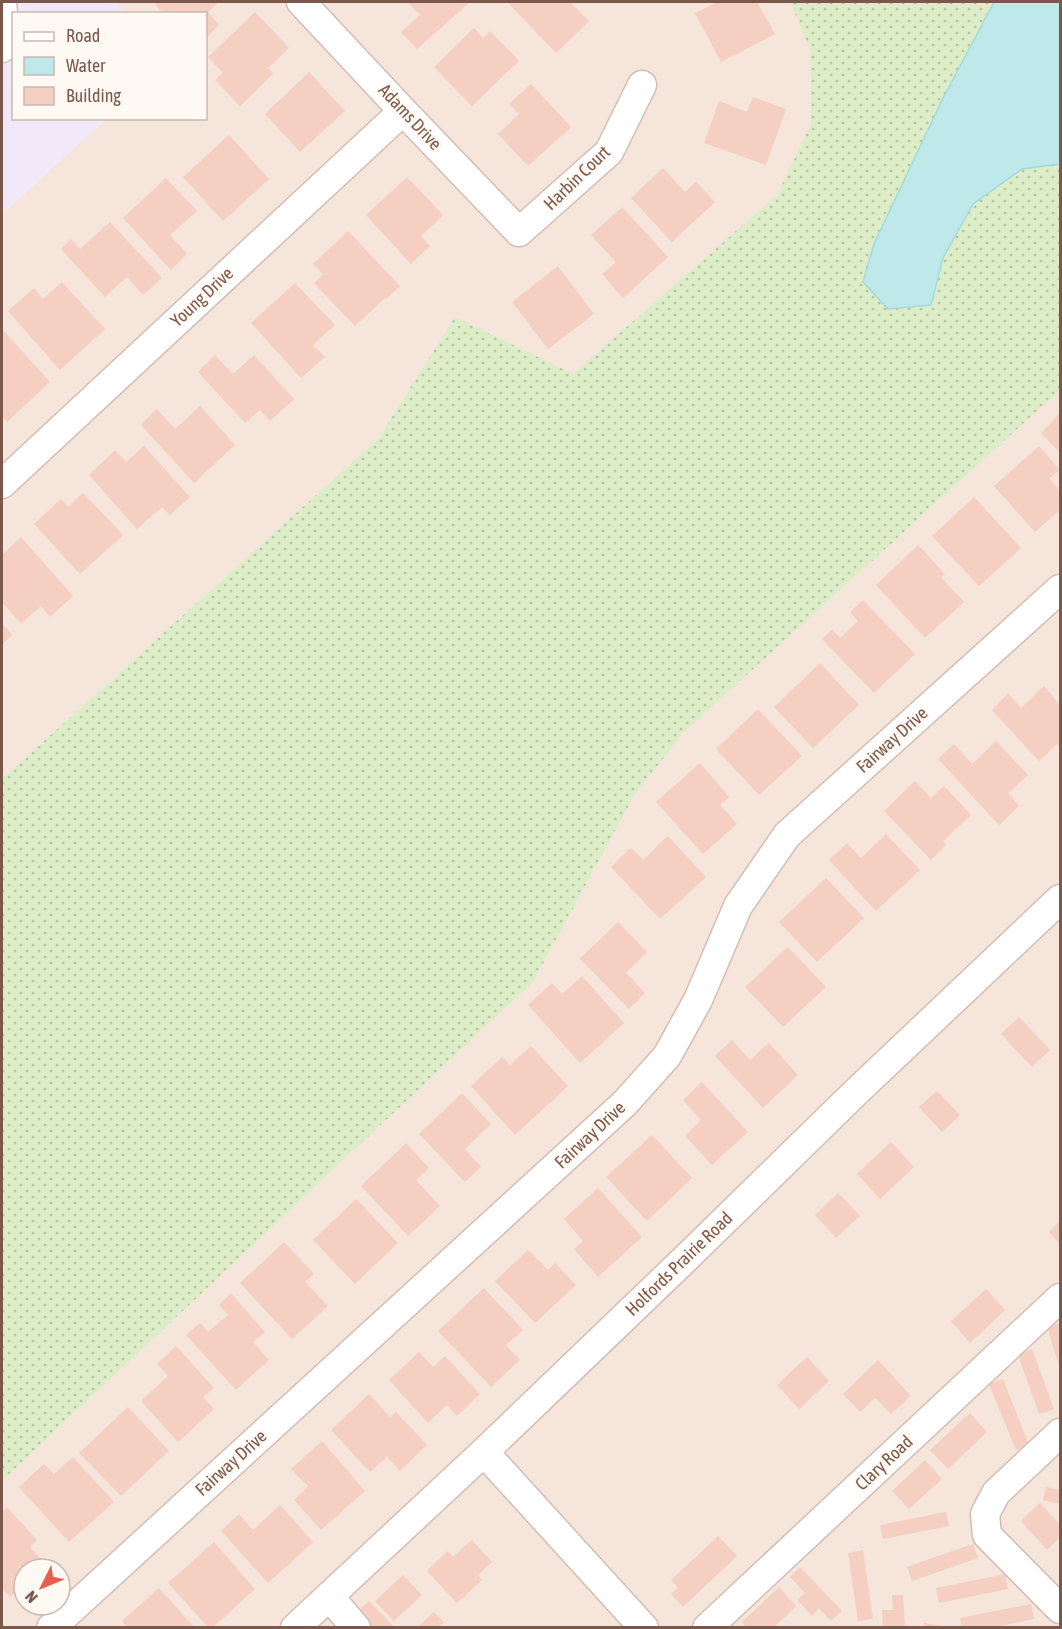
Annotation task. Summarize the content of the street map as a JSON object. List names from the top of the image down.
{
  "streets": {
    "street": [
      "Adams Drive",
      "Harbin Court",
      "Young Drive",
      "Fairway Drive",
      "Holfords Prairie Road",
      "Clary Road"
    ]
  },
  "crossings": [
    ["Adams Drive", "Harbin Court"],
    ["Adams Drive", "Young Drive"]
  ],
  "legend": ["Road", "Water", "Building"],
  "north": "bottom left"
}
